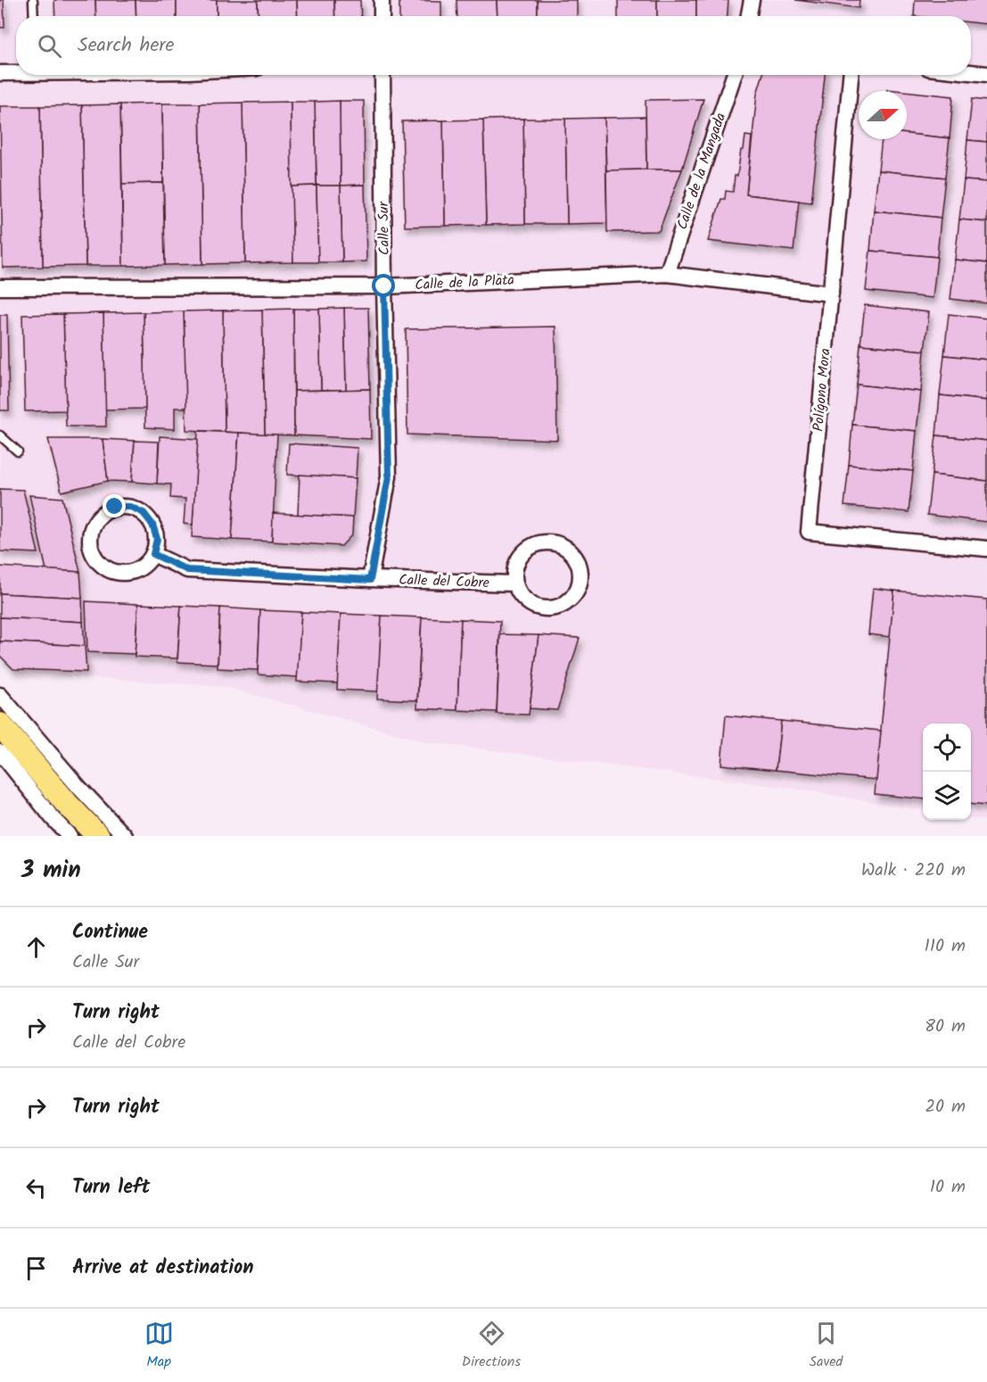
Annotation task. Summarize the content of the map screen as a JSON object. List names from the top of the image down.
{
  "streets": {
    "street": [
      "Calle de la Mangada",
      "Calle Sur",
      "Calle de la Plata",
      "Polígono Mora",
      "Calle del Cobre"
    ]
  },
  "crossings": [
    ["Calle de la Mangada", "Calle de la Plata"],
    ["Calle Sur", "Calle de la Plata"],
    ["Calle Sur", "Calle del Cobre"],
    ["Calle de la Plata", "Polígono Mora"]
  ],
  "north": "right",
  "page": {
    "search": "Search here",
    "heading": ["3 min", "Walk · 220 m"],
    "list": [
      ["Continue", "Calle Sur", "110 m"],
      ["Turn right", "Calle del Cobre", "80 m"],
      ["Turn right", "20 m"],
      ["Turn left", "10 m"],
      "Arrive at destination"
    ],
    "nav": ["Map", "Directions", "Saved"]
  }
}
